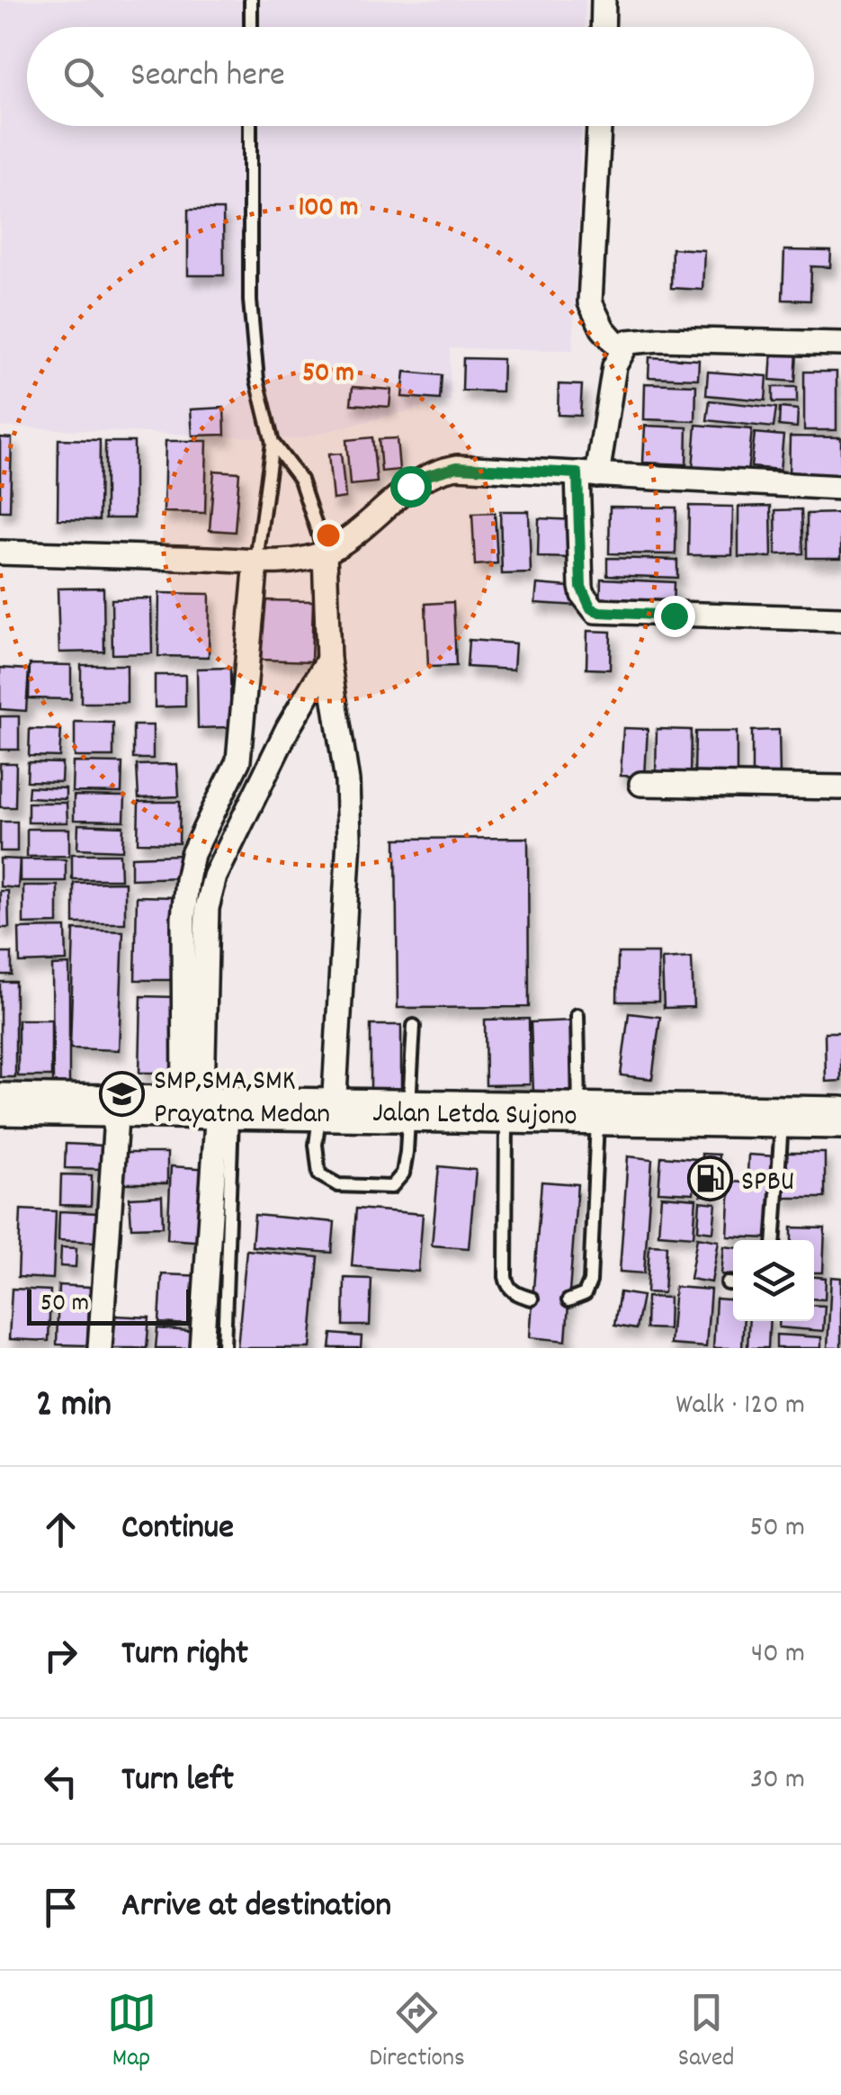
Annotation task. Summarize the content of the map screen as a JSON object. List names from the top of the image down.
{
  "streets": {
    "highway": ["Jalan Letda Sujono"]
  },
  "places": {
    "school or university": ["SMP,SMA,SMK Prayatna Medan"],
    "fuel station": ["SPBU"]
  },
  "scale_bar": "50 m",
  "page": {
    "search": "Search here",
    "scale": "50 m",
    "heading": ["2 min", "Walk · 120 m"],
    "list": [
      ["Continue", "50 m"],
      ["Turn right", "40 m"],
      ["Turn left", "30 m"],
      "Arrive at destination"
    ],
    "nav": ["Map", "Directions", "Saved"]
  },
  "rings": ["100 m", "50 m"]
}
